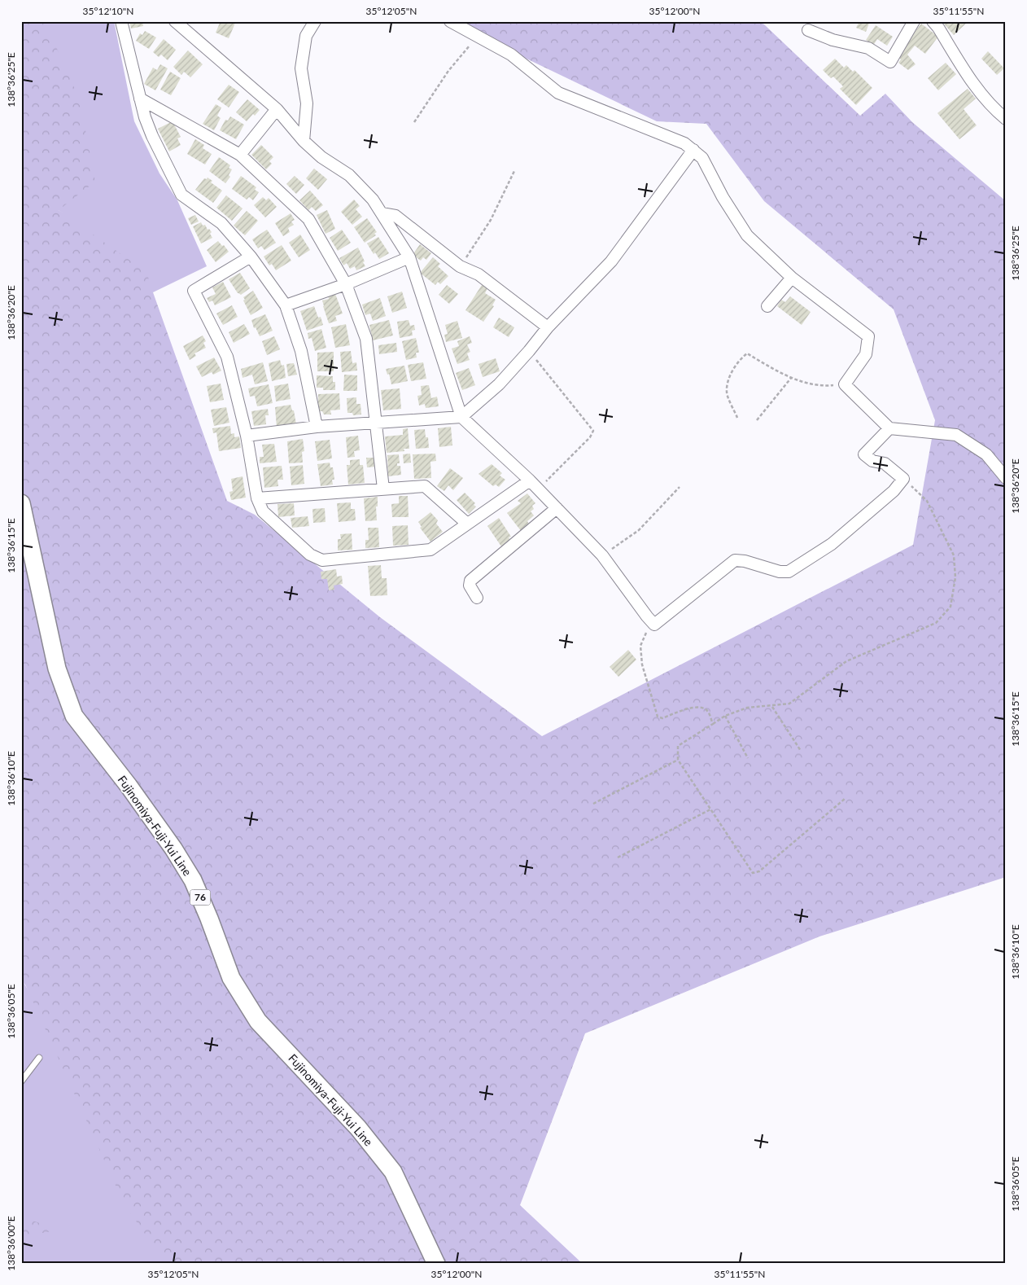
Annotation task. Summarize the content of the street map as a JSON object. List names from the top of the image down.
{
  "streets": {
    "main road": ["Fujinomiya-Fuji-Yui Line", "76"]
  },
  "coordinates": [
    "35°12'10\"N",
    "35°12'05\"N",
    "35°12'00\"N",
    "35°11'55\"N",
    "138°36'25\"E",
    "138°36'20\"E",
    "138°36'15\"E",
    "138°36'10\"E",
    "138°36'05\"E",
    "138°36'00\"E"
  ]
}
